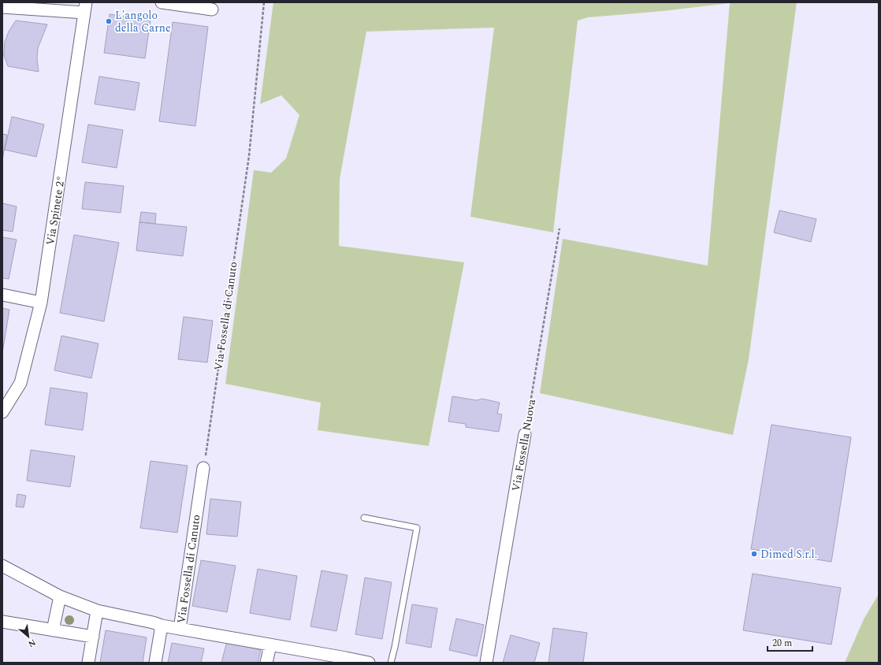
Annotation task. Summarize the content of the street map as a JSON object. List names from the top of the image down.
{
  "streets": {
    "street": ["Via Spinete 2°", "Via Fossella di Canuto", "Via Fossella Nuova"]
  },
  "places": ["L'angolo della Carne", "Dimed S.r.l."],
  "scale_bar": "20 m",
  "north": "bottom right"
}
